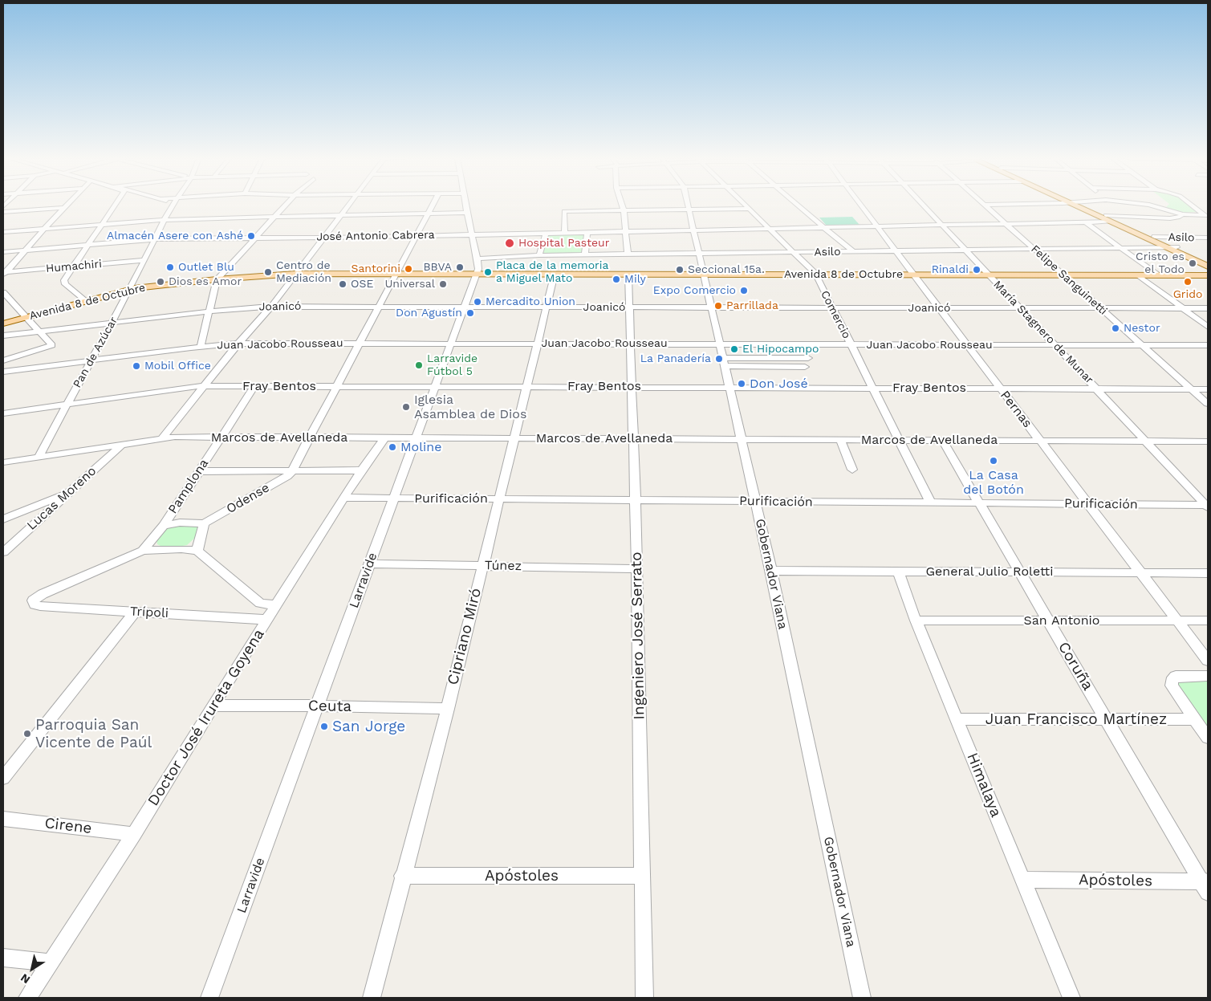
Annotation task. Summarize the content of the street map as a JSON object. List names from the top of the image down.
{
  "streets": {
    "main road": ["Avenida 8 de Octubre"],
    "street": [
      "José Antonio Cabrera",
      "Asilo",
      "Humachiri",
      "Felipe Sanguinetti",
      "Joanicó",
      "Comercio",
      "María Stagnero de Munar",
      "Juan Jacobo Rousseau",
      "Pan de Azúcar",
      "Fray Bentos",
      "Pernas",
      "Marcos de Avellaneda",
      "Pamplona",
      "Lucas Moreno",
      "Odense",
      "Purificación",
      "Túnez",
      "General Julio Roletti",
      "Gobernador Viana",
      "Larravide",
      "Trípoli",
      "San Antonio",
      "Ingeniero José Serrato",
      "Cipriano Miró",
      "Coruña",
      "Ceuta",
      "Doctor José Irureta Goyena",
      "Juan Francisco Martínez",
      "Himalaya",
      "Cirene",
      "Apóstoles"
    ]
  },
  "crossings": [
    ["José Antonio Cabrera", "Felipe Sanguinetti"],
    ["José Antonio Cabrera", "Comercio"],
    ["José Antonio Cabrera", "María Stagnero de Munar"],
    ["José Antonio Cabrera", "Pan de Azúcar"],
    ["José Antonio Cabrera", "Pernas"],
    ["José Antonio Cabrera", "Gobernador Viana"],
    ["José Antonio Cabrera", "Larravide"],
    ["Asilo", "Felipe Sanguinetti"],
    ["Asilo", "Comercio"],
    ["Asilo", "María Stagnero de Munar"],
    ["Asilo", "Pernas"],
    ["Asilo", "Gobernador Viana"],
    ["Asilo", "Larravide"],
    ["Humachiri", "Pan de Azúcar"],
    ["Avenida 8 de Octubre", "Felipe Sanguinetti"],
    ["Avenida 8 de Octubre", "Comercio"],
    ["Avenida 8 de Octubre", "María Stagnero de Munar"],
    ["Avenida 8 de Octubre", "Pan de Azúcar"],
    ["Avenida 8 de Octubre", "Pernas"],
    ["Avenida 8 de Octubre", "Gobernador Viana"],
    ["Avenida 8 de Octubre", "Larravide"],
    ["Avenida 8 de Octubre", "Ingeniero José Serrato"],
    ["Avenida 8 de Octubre", "Cipriano Miró"],
    ["Felipe Sanguinetti", "Joanicó"],
    ["Felipe Sanguinetti", "Juan Jacobo Rousseau"],
    ["Felipe Sanguinetti", "Fray Bentos"],
    ["Joanicó", "Comercio"],
    ["Joanicó", "María Stagnero de Munar"],
    ["Joanicó", "Pan de Azúcar"],
    ["Joanicó", "Pernas"],
    ["Joanicó", "Gobernador Viana"],
    ["Joanicó", "Larravide"],
    ["Joanicó", "Ingeniero José Serrato"],
    ["Joanicó", "Cipriano Miró"],
    ["Comercio", "Juan Jacobo Rousseau"],
    ["Comercio", "Fray Bentos"],
    ["Comercio", "Marcos de Avellaneda"],
    ["Comercio", "Purificación"],
    ["María Stagnero de Munar", "Juan Jacobo Rousseau"],
    ["María Stagnero de Munar", "Fray Bentos"],
    ["María Stagnero de Munar", "Marcos de Avellaneda"],
    ["María Stagnero de Munar", "Purificación"],
    ["Juan Jacobo Rousseau", "Pan de Azúcar"],
    ["Juan Jacobo Rousseau", "Pernas"],
    ["Juan Jacobo Rousseau", "Gobernador Viana"],
    ["Juan Jacobo Rousseau", "Larravide"],
    ["Juan Jacobo Rousseau", "Ingeniero José Serrato"],
    ["Juan Jacobo Rousseau", "Cipriano Miró"],
    ["Pan de Azúcar", "Fray Bentos"],
    ["Pan de Azúcar", "Marcos de Avellaneda"],
    ["Fray Bentos", "Pernas"],
    ["Fray Bentos", "Pamplona"],
    ["Fray Bentos", "Gobernador Viana"],
    ["Fray Bentos", "Larravide"],
    ["Fray Bentos", "Ingeniero José Serrato"],
    ["Fray Bentos", "Cipriano Miró"],
    ["Pernas", "Marcos de Avellaneda"],
    ["Pernas", "Purificación"],
    ["Pernas", "General Julio Roletti"],
    ["Pernas", "San Antonio"],
    ["Marcos de Avellaneda", "Pamplona"],
    ["Marcos de Avellaneda", "Lucas Moreno"],
    ["Marcos de Avellaneda", "Gobernador Viana"],
    ["Marcos de Avellaneda", "Larravide"],
    ["Marcos de Avellaneda", "Ingeniero José Serrato"],
    ["Marcos de Avellaneda", "Cipriano Miró"],
    ["Marcos de Avellaneda", "Coruña"],
    ["Marcos de Avellaneda", "Doctor José Irureta Goyena"],
    ["Pamplona", "Odense"],
    ["Pamplona", "Trípoli"],
    ["Purificación", "Gobernador Viana"],
    ["Purificación", "Larravide"],
    ["Purificación", "Ingeniero José Serrato"],
    ["Purificación", "Cipriano Miró"],
    ["Purificación", "Coruña"],
    ["Purificación", "Doctor José Irureta Goyena"],
    ["Túnez", "Larravide"],
    ["Túnez", "Ingeniero José Serrato"],
    ["Túnez", "Cipriano Miró"],
    ["General Julio Roletti", "Gobernador Viana"],
    ["General Julio Roletti", "Coruña"],
    ["General Julio Roletti", "Himalaya"],
    ["Larravide", "Ceuta"],
    ["Trípoli", "Doctor José Irureta Goyena"],
    ["San Antonio", "Coruña"],
    ["San Antonio", "Himalaya"],
    ["Ingeniero José Serrato", "Apóstoles"],
    ["Cipriano Miró", "Ceuta"],
    ["Cipriano Miró", "Apóstoles"],
    ["Coruña", "Juan Francisco Martínez"],
    ["Coruña", "Apóstoles"],
    ["Ceuta", "Doctor José Irureta Goyena"],
    ["Doctor José Irureta Goyena", "Cirene"],
    ["Juan Francisco Martínez", "Himalaya"],
    ["Himalaya", "Apóstoles"]
  ],
  "places": [
    "Almacén Asere con Ashé",
    "Hospital Pasteur",
    "Cristo es el Todo",
    "Outlet Blu",
    "BBVA",
    "Santorini",
    "Seccional 15a.",
    "Rinaldi",
    "Centro de Mediación",
    "Placa de la memoria a Miguel Mato",
    "Mily",
    "Dios es Amor",
    "Grido",
    "OSE",
    "Universal",
    "Expo Comercio",
    "Mercadito Union",
    "Parrillada",
    "Don Agustín",
    "Nestor",
    "El Hipocampo",
    "La Panadería",
    "Larravide Fútbol 5",
    "Mobil Office",
    "Don José",
    "Iglesia Asamblea de Dios",
    "Moline",
    "La Casa del Botón",
    "San Jorge",
    "Parroquia San Vicente de Paúl"
  ],
  "north": "bottom left"
}
